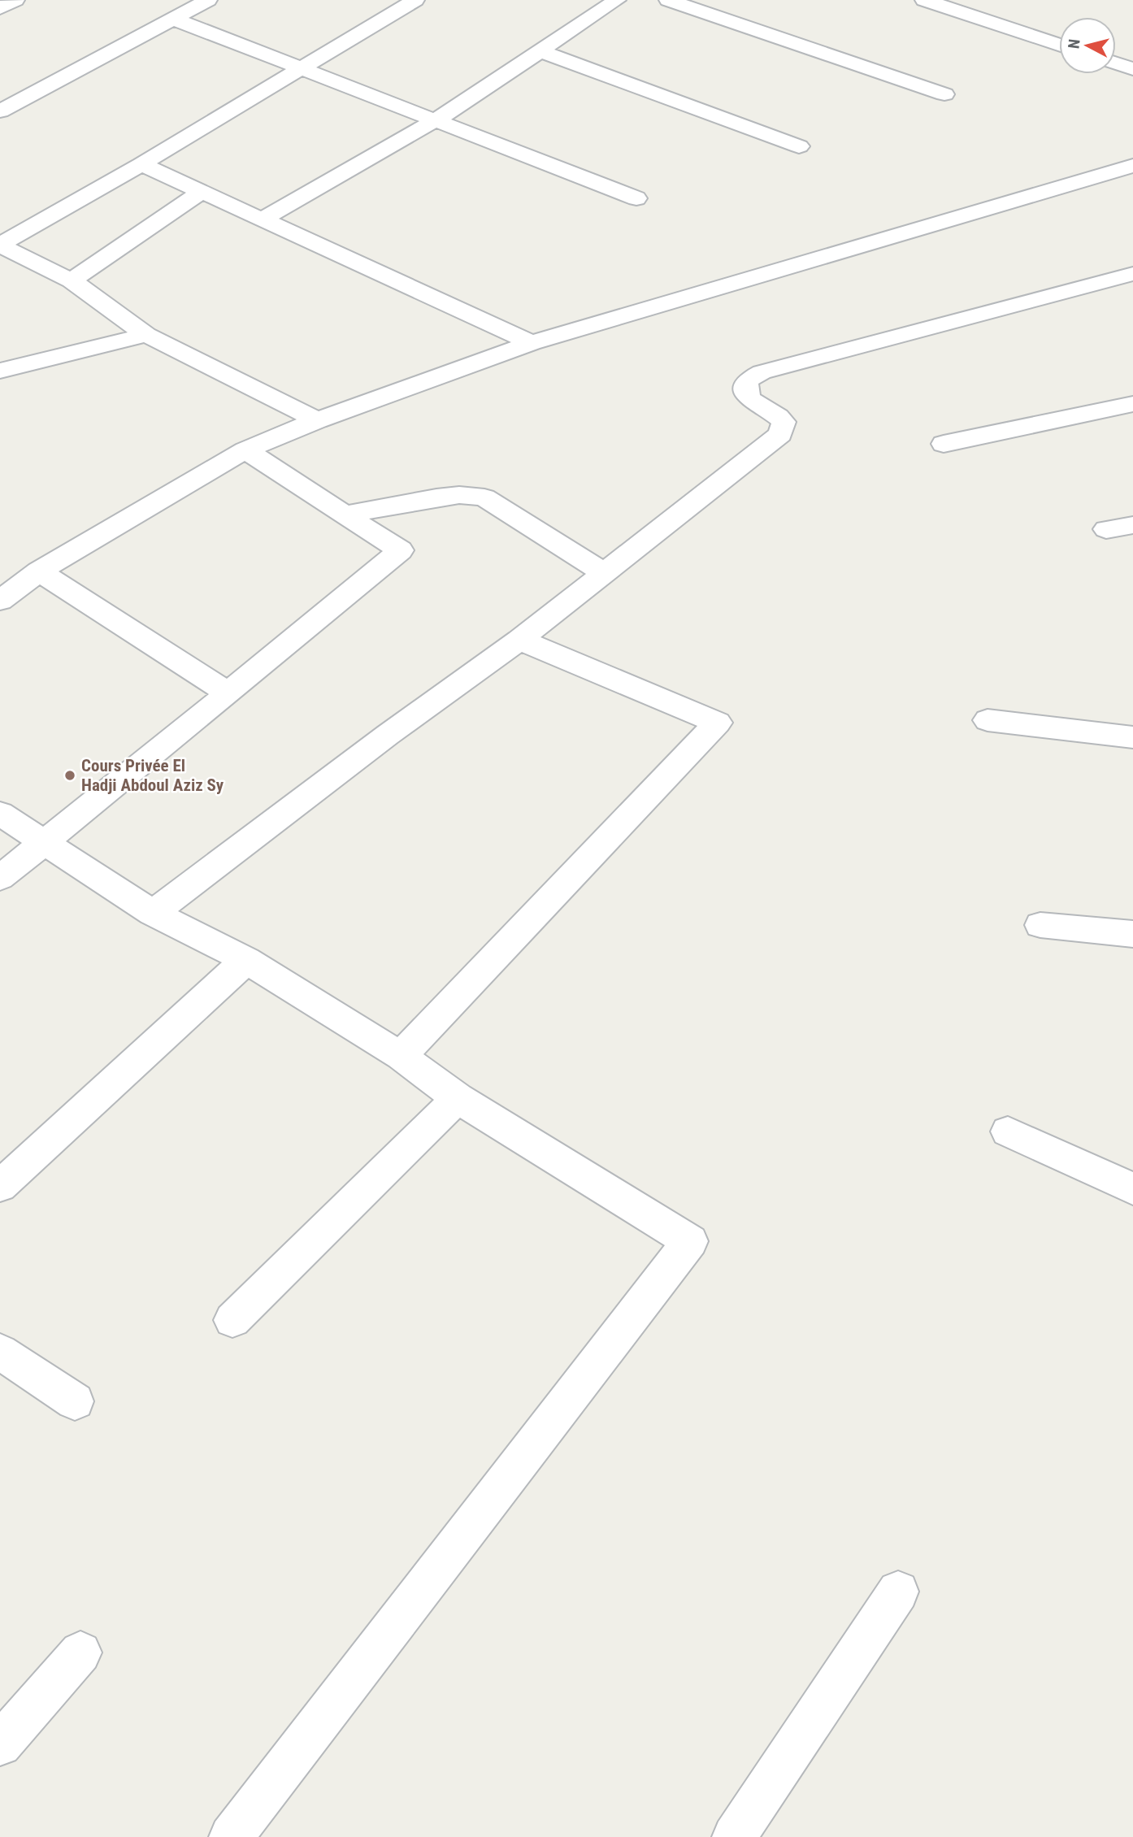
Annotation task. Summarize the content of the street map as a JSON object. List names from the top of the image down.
{
  "places": ["Cours Privée El Hadji Abdoul Aziz Sy"],
  "north": "left"
}
